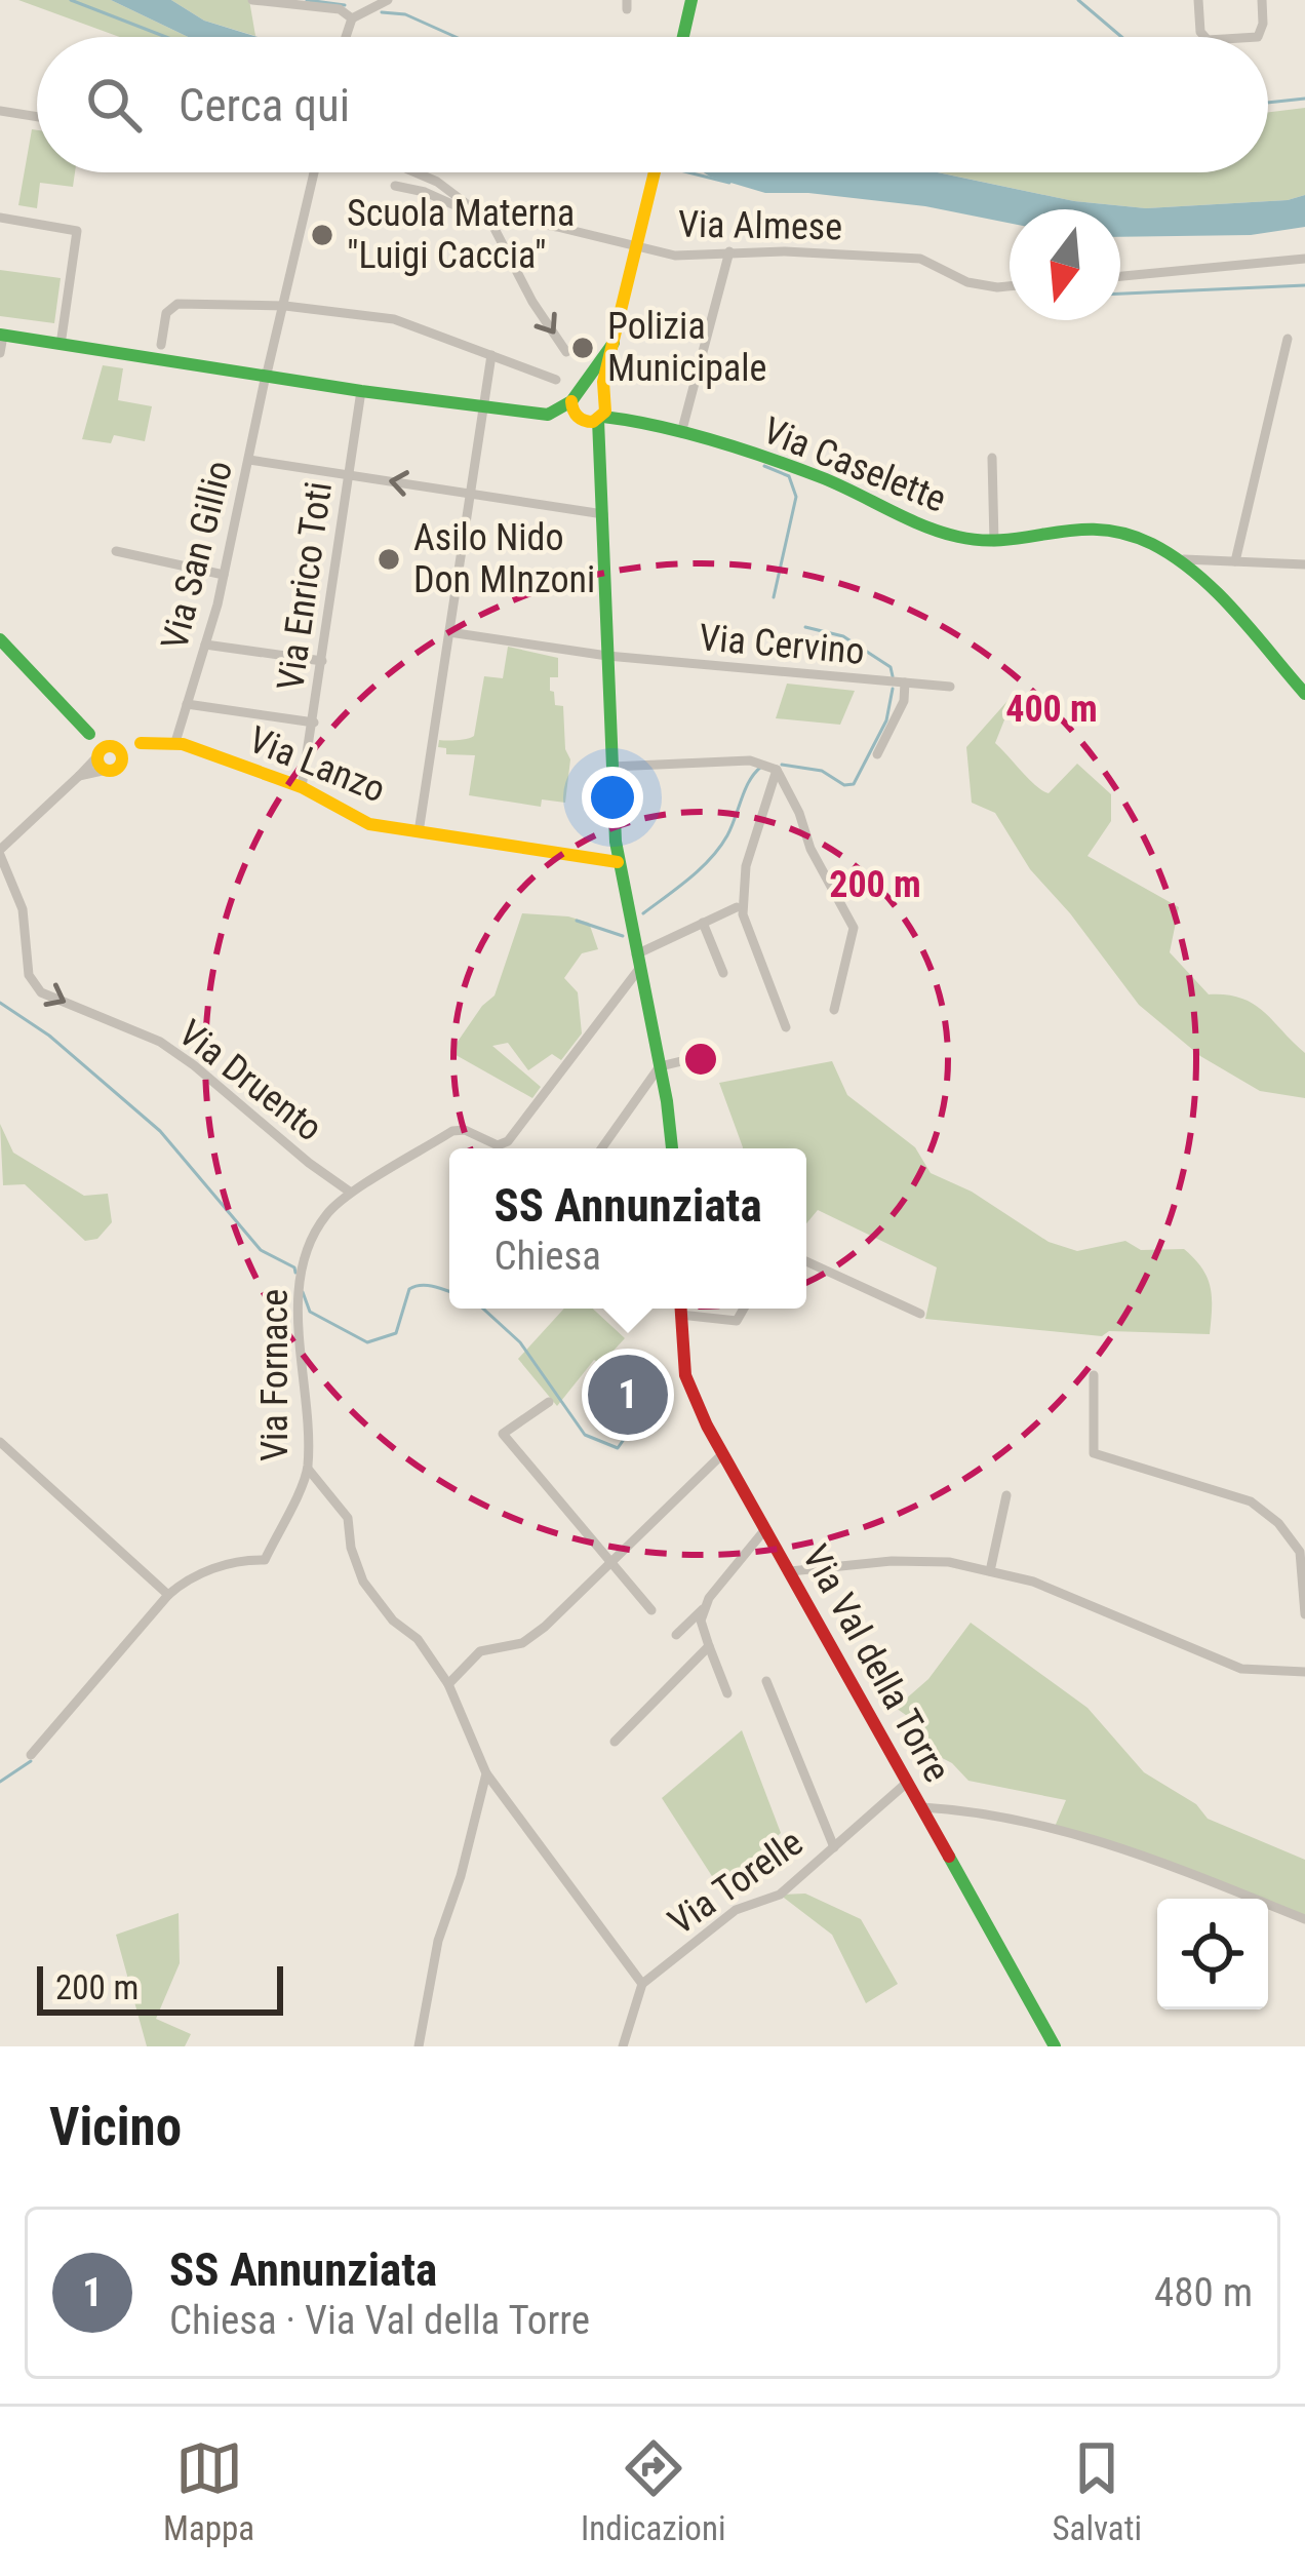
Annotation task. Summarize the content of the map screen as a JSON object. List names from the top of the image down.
{
  "streets": {
    "street": [
      "Via Almese",
      "Via Caselette",
      "Via San Gillio",
      "Via Enrico Toti",
      "Via Cervino",
      "Via Lanzo",
      "Via Druento",
      "Via Fornace",
      "Via Val della Torre",
      "Via Torelle"
    ]
  },
  "crossings": [
    ["Via San Gillio", "Via Lanzo"],
    ["Via Enrico Toti", "Via Lanzo"],
    ["Via Druento", "Via Fornace"],
    ["Via Val della Torre", "Via Torelle"]
  ],
  "one_way": ["Via Druento"],
  "places": ["Scuola Materna \"Luigi Caccia\"", "Polizia Municipale", "Asilo Nido Don MInzoni"],
  "scale_bar": "200 m",
  "north": "bottom",
  "page": {
    "search": "Cerca qui",
    "popup": ["SS Annunziata", "Chiesa"],
    "pins": "1",
    "scale": "200 m",
    "heading": "Vicino",
    "list": [
      {
        "mark": "1",
        "name": "SS Annunziata",
        "note": "Chiesa · Via Val della Torre",
        "value": "480 m"
      }
    ],
    "nav": ["Mappa", "Indicazioni", "Salvati"]
  },
  "rings": ["400 m", "200 m"]
}
